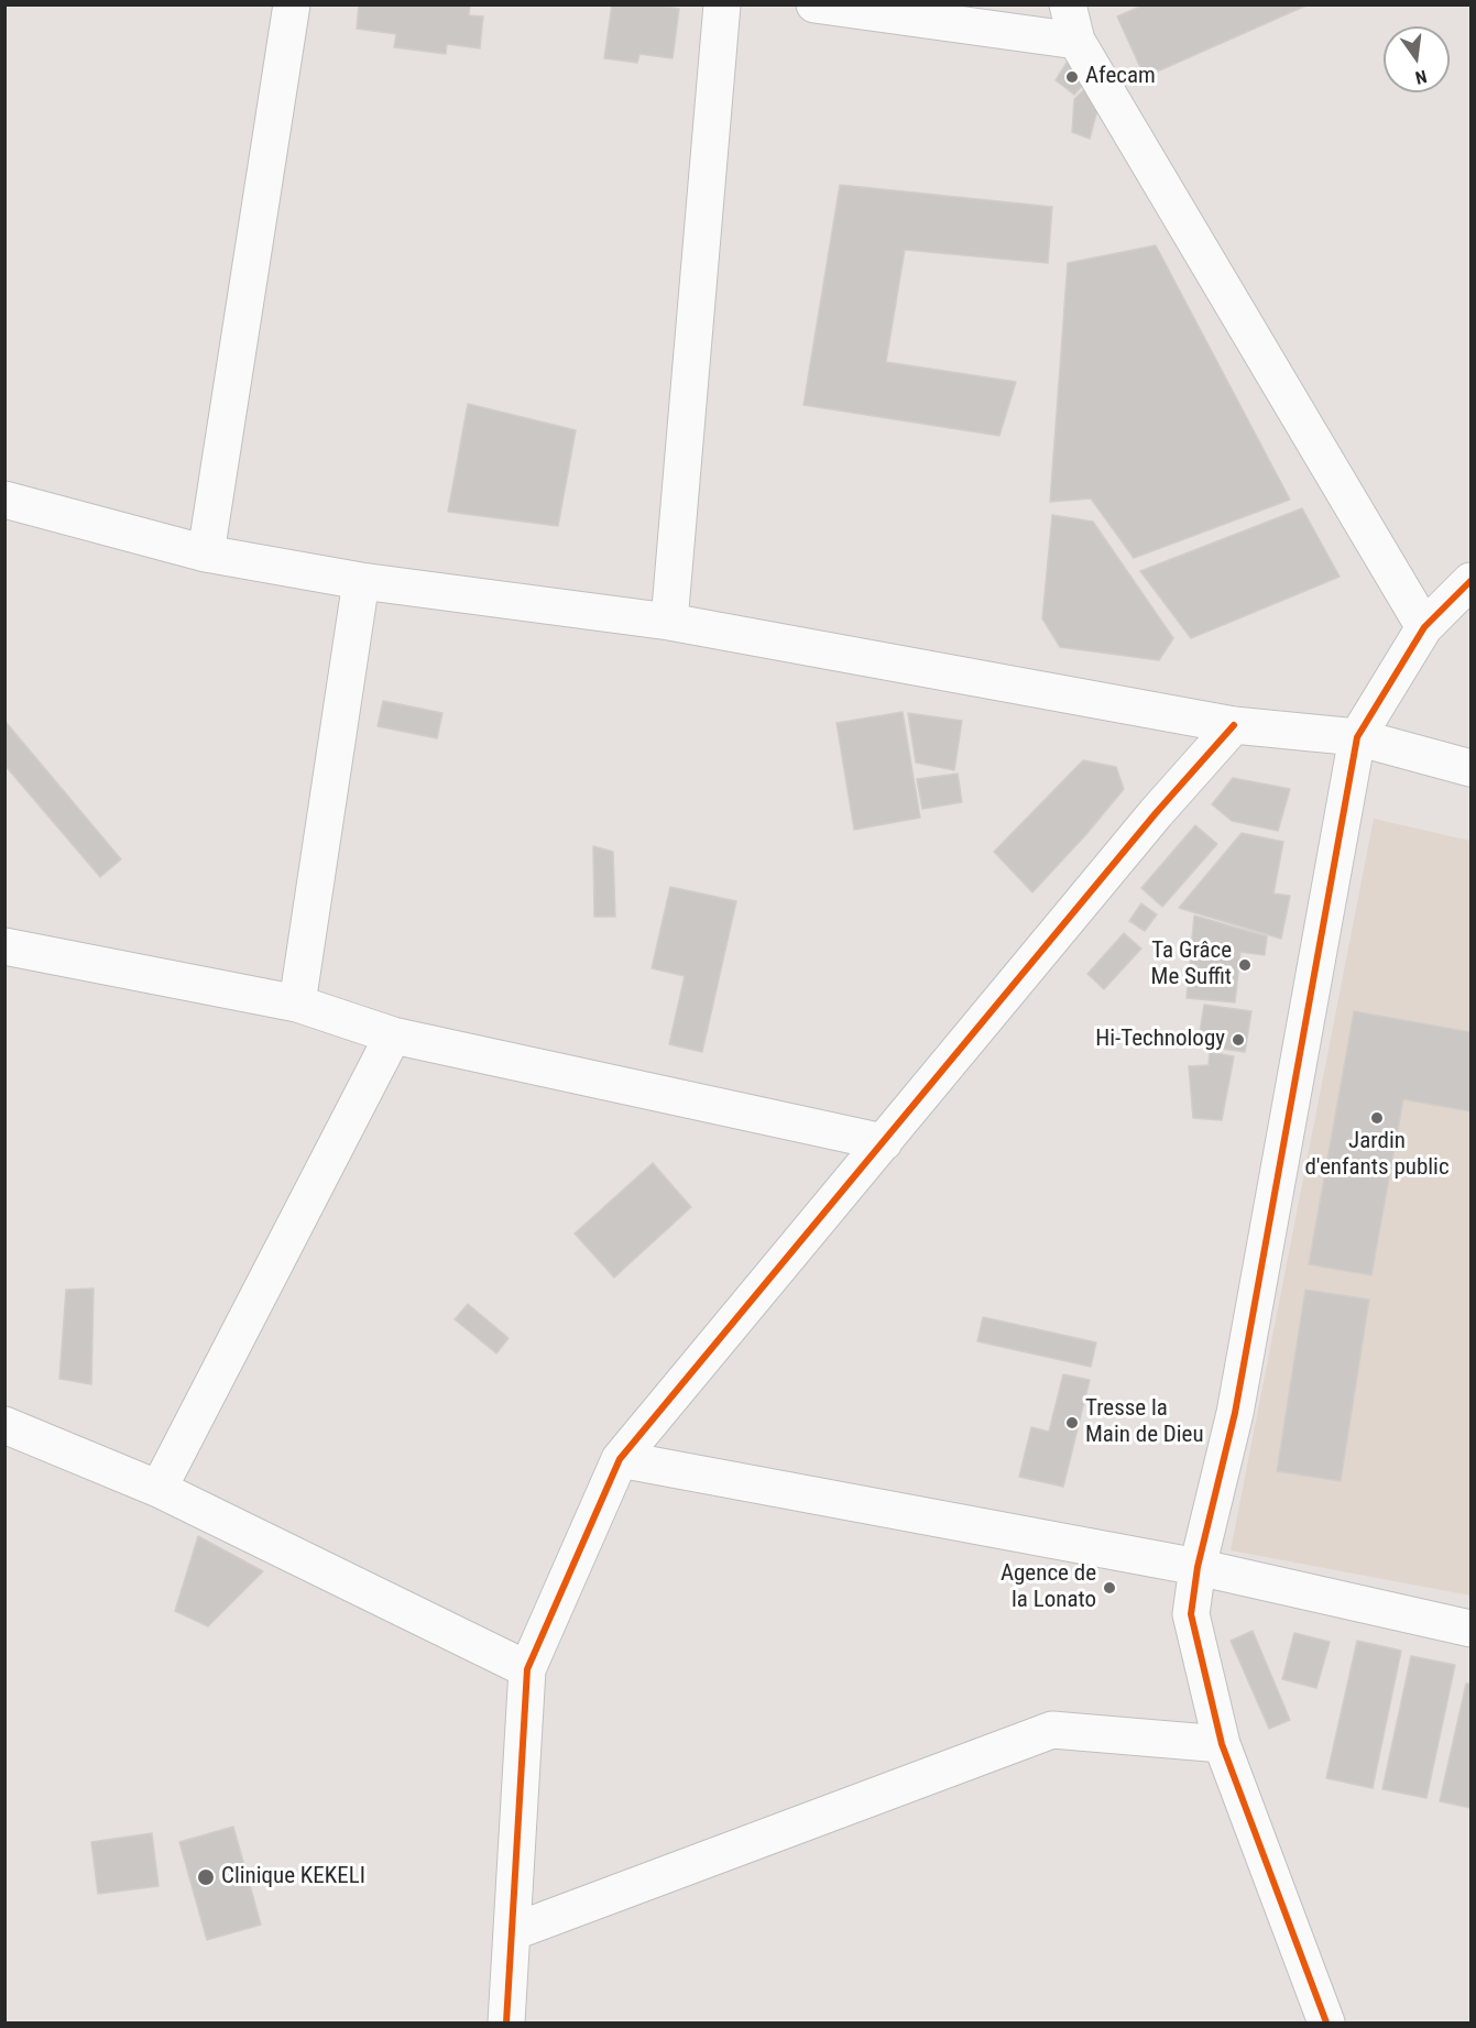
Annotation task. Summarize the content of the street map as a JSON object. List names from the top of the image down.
{
  "places": [
    "Afecam",
    "Ta Grâce Me Suffit",
    "Hi-Technology",
    "Jardin d'enfants public",
    "Tresse la Main de Dieu",
    "Agence de la Lonato",
    "Clinique KEKELI"
  ],
  "north": "bottom"
}
